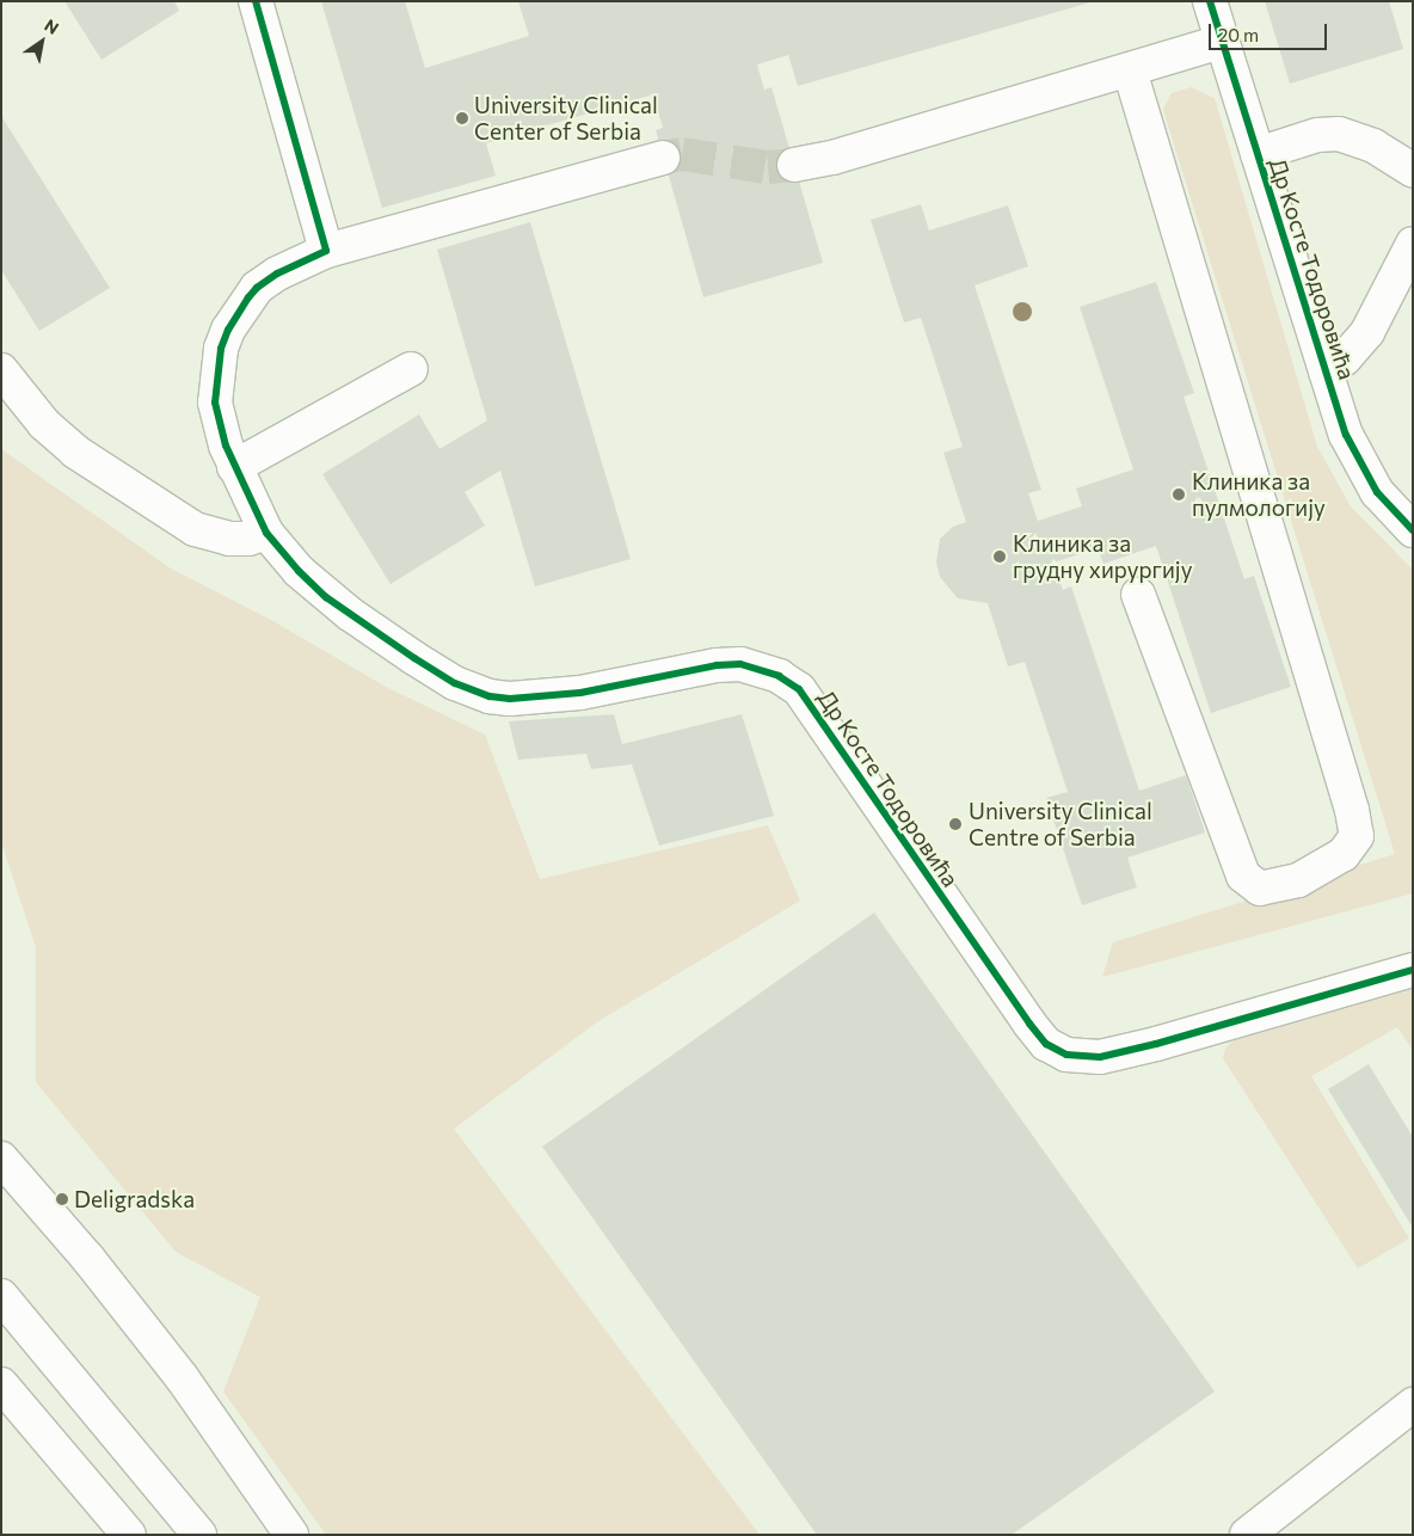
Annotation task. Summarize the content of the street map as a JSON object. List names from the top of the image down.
{
  "streets": {
    "main road": ["Др Косте Тодоровића"]
  },
  "places": [
    "University Clinical Center of Serbia",
    "Клиника за пулмологију",
    "Клиника за грудну хирургију",
    "University Clinical Centre of Serbia",
    "Deligradska"
  ],
  "scale_bar": "20 m",
  "north": "top right"
}
